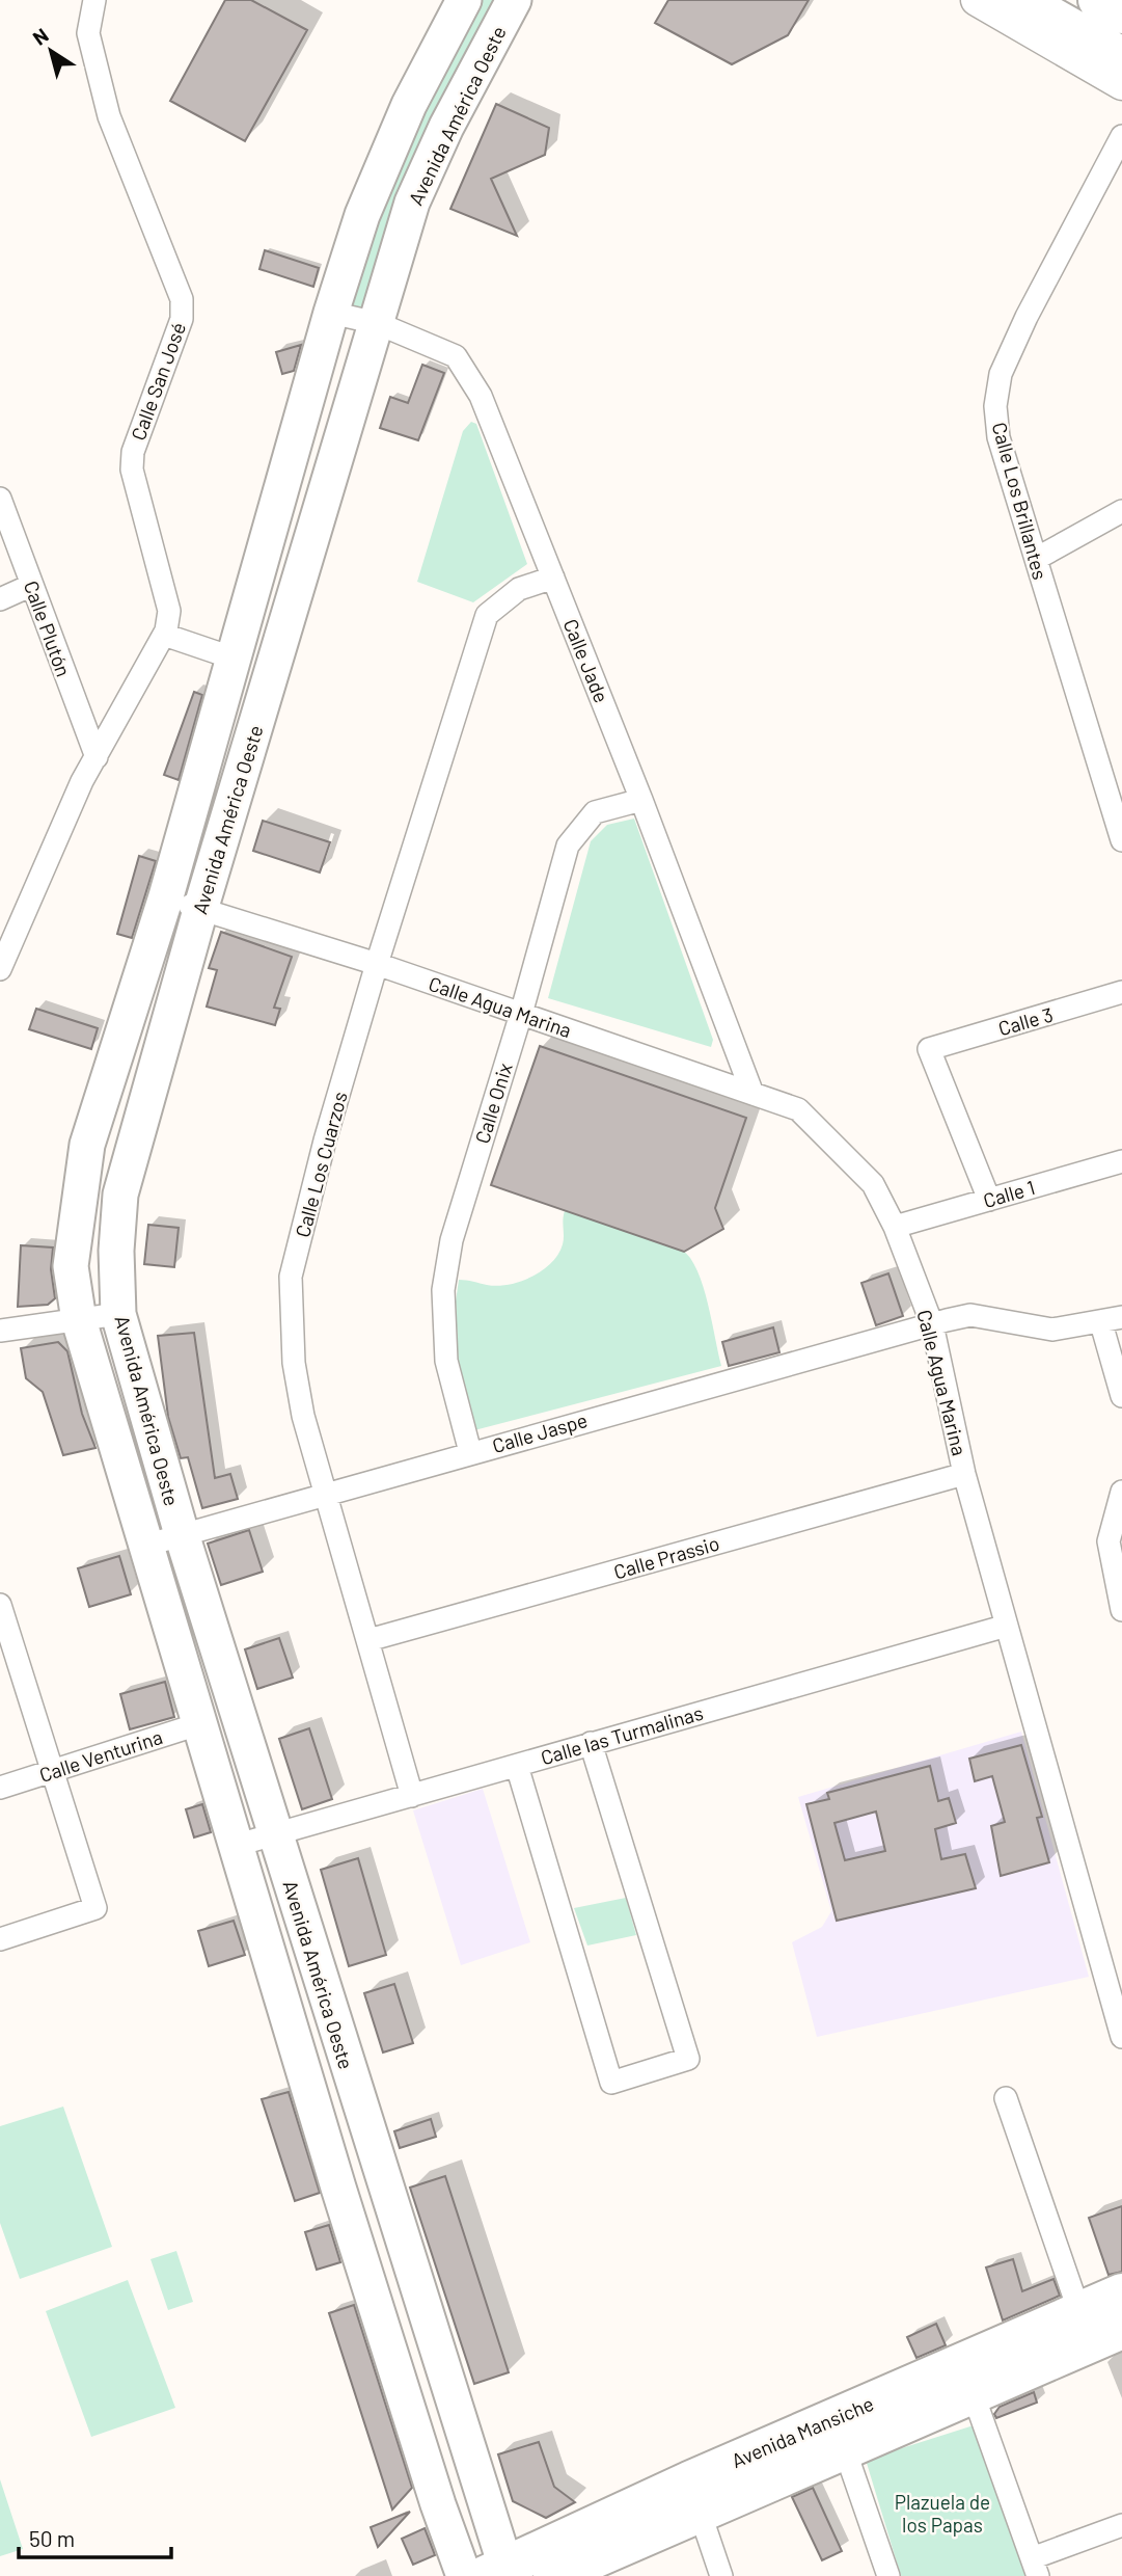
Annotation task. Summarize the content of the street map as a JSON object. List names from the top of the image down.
{
  "streets": {
    "highway": ["Avenida Mansiche"],
    "main road": ["Avenida América Oeste"],
    "street": [
      "Calle San José",
      "Calle Los Brillantes",
      "Calle Plutón",
      "Calle Jade",
      "Calle Agua Marina",
      "Calle 3",
      "Calle Onix",
      "Calle Los Cuarzos",
      "Calle 1",
      "Calle Jaspe",
      "Calle Prassio",
      "Calle las Turmalinas",
      "Calle Venturina"
    ]
  },
  "crossings": [
    ["Avenida América Oeste", "Calle Jade"],
    ["Avenida América Oeste", "Calle Agua Marina"],
    ["Avenida América Oeste", "Calle Jaspe"],
    ["Avenida América Oeste", "Calle las Turmalinas"],
    ["Avenida América Oeste", "Calle Venturina"],
    ["Avenida América Oeste", "Avenida Mansiche"],
    ["Calle San José", "Calle Plutón"],
    ["Calle Jade", "Calle Agua Marina"],
    ["Calle Jade", "Calle Onix"],
    ["Calle Jade", "Calle Los Cuarzos"],
    ["Calle Agua Marina", "Calle Onix"],
    ["Calle Agua Marina", "Calle Los Cuarzos"],
    ["Calle Agua Marina", "Calle 1"],
    ["Calle Agua Marina", "Calle Jaspe"],
    ["Calle Agua Marina", "Calle Prassio"],
    ["Calle Agua Marina", "Calle las Turmalinas"],
    ["Calle 3", "Calle 1"],
    ["Calle Onix", "Calle Jaspe"],
    ["Calle Los Cuarzos", "Calle Jaspe"],
    ["Calle Los Cuarzos", "Calle Prassio"],
    ["Calle Los Cuarzos", "Calle las Turmalinas"]
  ],
  "parks": ["Plazuela de los Papas"],
  "scale_bar": "50 m",
  "north": "top left"
}
